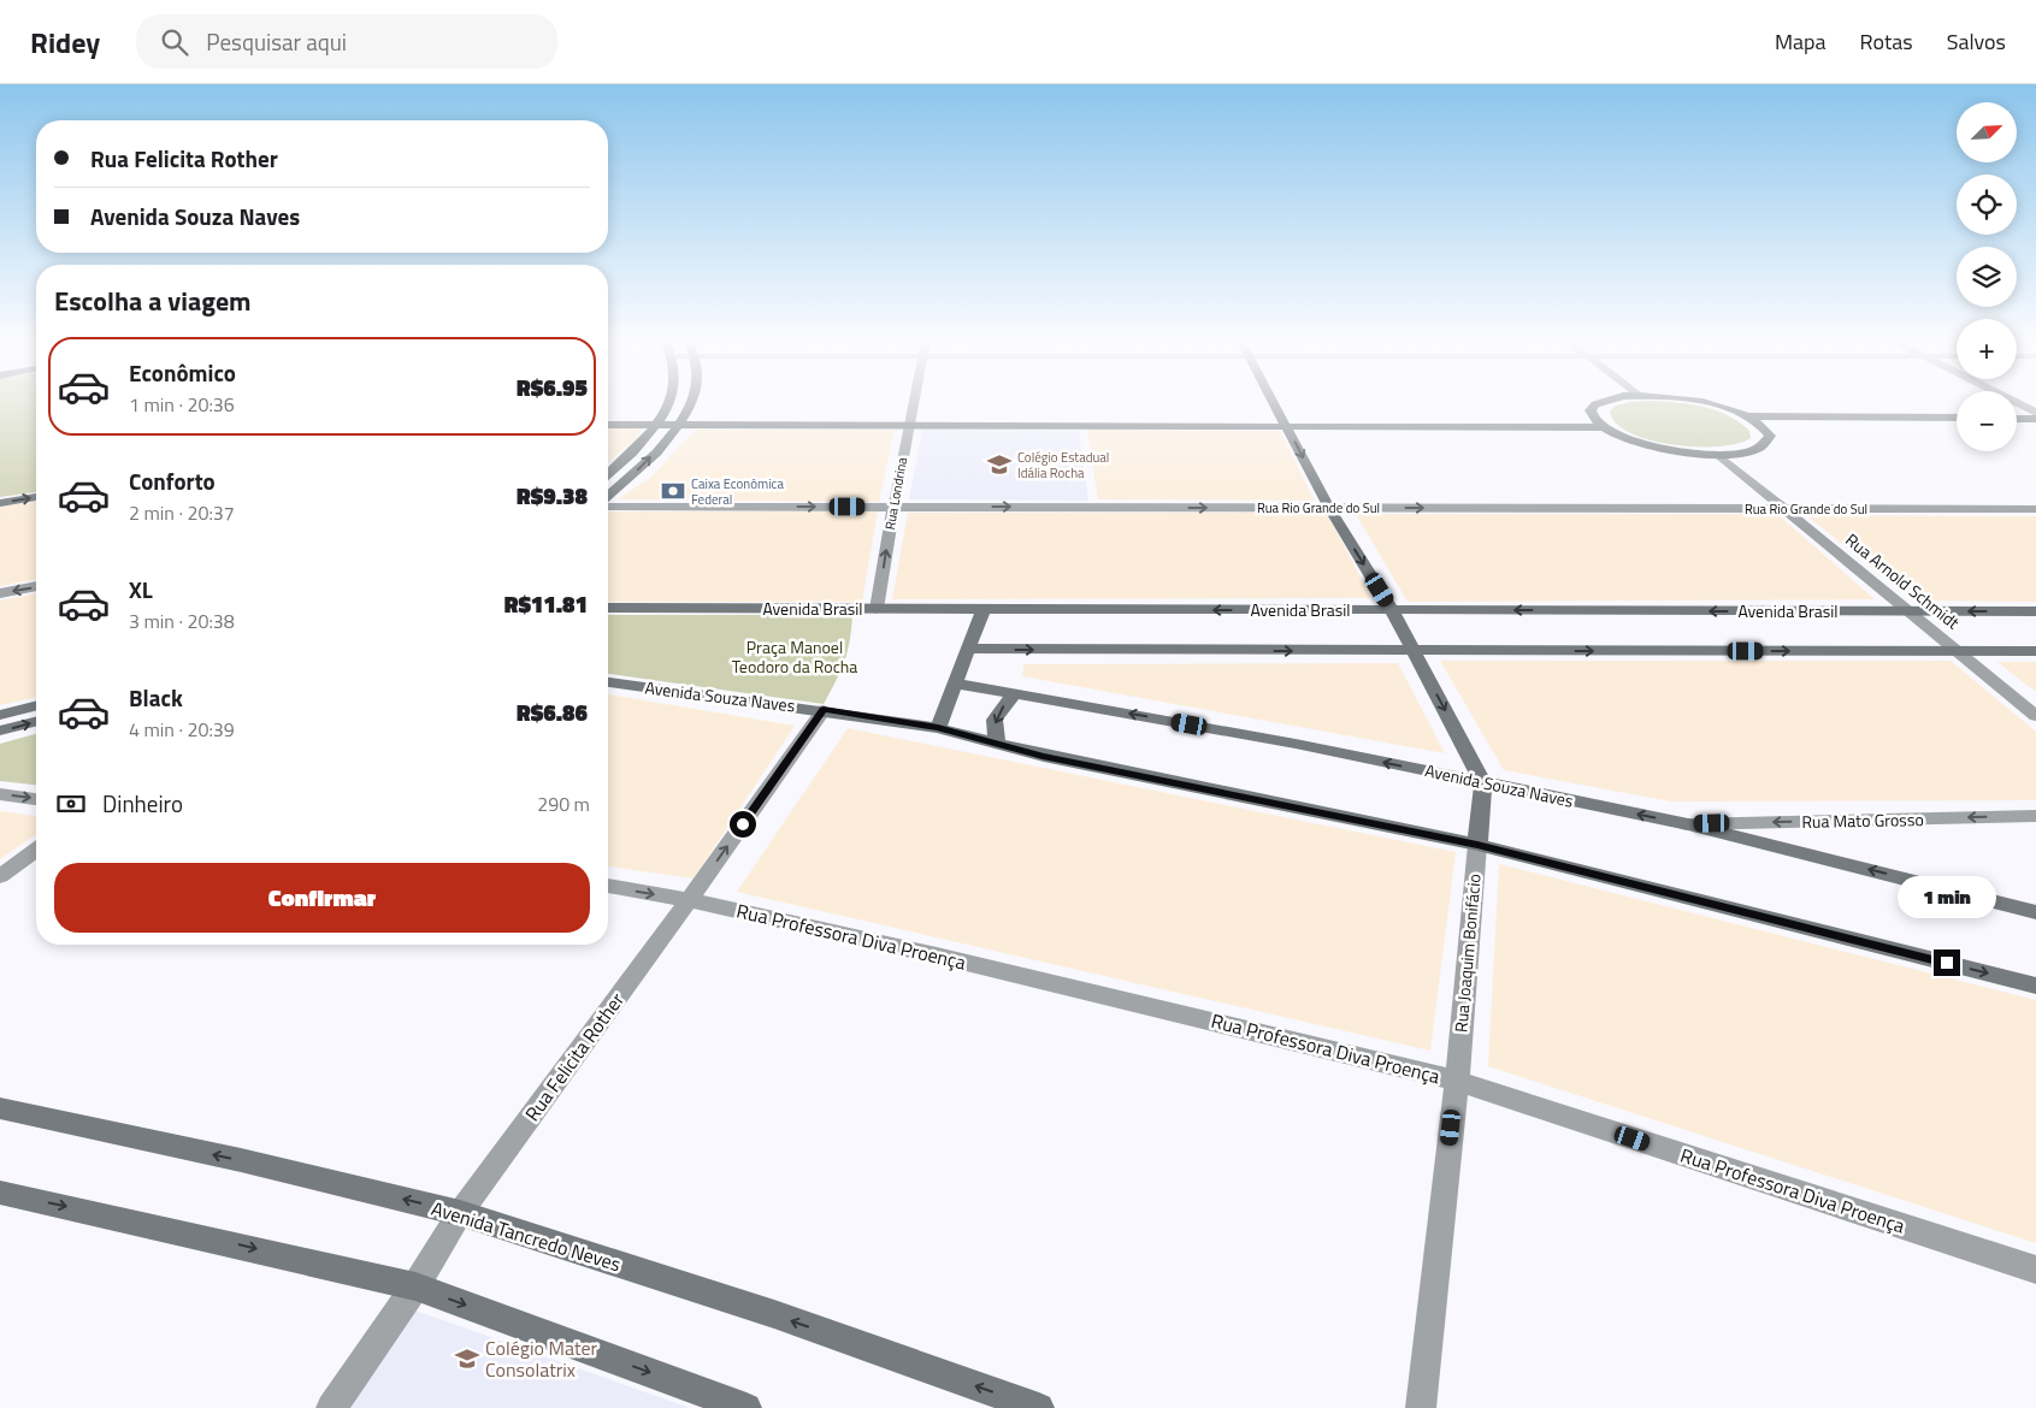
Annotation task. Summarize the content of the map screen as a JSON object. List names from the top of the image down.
{
  "streets": {
    "street": [
      "Rua Londrina",
      "Rua Rio Grande do Sul",
      "Rua Arnold Schmidt",
      "Avenida Brasil",
      "Avenida Souza Naves",
      "Rua Mato Grosso",
      "Rua Professora Diva Proença",
      "Rua Joaquim Bonifácio",
      "Rua Felicita Rother",
      "Avenida Tancredo Neves"
    ]
  },
  "crossings": [
    ["Rua Londrina", "Rua Rio Grande do Sul"],
    ["Rua Londrina", "Avenida Brasil"],
    ["Rua Rio Grande do Sul", "Rua Arnold Schmidt"],
    ["Rua Arnold Schmidt", "Avenida Brasil"],
    ["Avenida Souza Naves", "Rua Mato Grosso"],
    ["Avenida Souza Naves", "Rua Joaquim Bonifácio"],
    ["Avenida Souza Naves", "Rua Felicita Rother"],
    ["Rua Professora Diva Proença", "Rua Joaquim Bonifácio"],
    ["Rua Professora Diva Proença", "Rua Felicita Rother"],
    ["Rua Felicita Rother", "Avenida Tancredo Neves"]
  ],
  "one_way": ["Rua Londrina", "Rua Mato Grosso"],
  "parks": ["Praça Manoel Teodoro da Rocha"],
  "places": {
    "school or university": ["Colégio Estadual Idália Rocha", "Colégio Mater Consolatrix"],
    "bank": ["Caixa Econômica Federal"]
  },
  "north": "top right",
  "page": {
    "header": "Ridey",
    "search": "Pesquisar aqui",
    "nav": ["Mapa", "Rotas", "Salvos"],
    "map_buttons": ["+", "−"],
    "banner": ["Rua Felicita Rother", "Avenida Souza Naves"],
    "heading": "Escolha a viagem",
    "list": [
      {
        "name": "Econômico",
        "note": "1 min · 20:36",
        "value": "R$6.95"
      },
      {
        "name": "Conforto",
        "note": "2 min · 20:37",
        "value": "R$9.38"
      },
      {
        "name": "XL",
        "note": "3 min · 20:38",
        "value": "R$11.81"
      },
      {
        "name": "Black",
        "note": "4 min · 20:39",
        "value": "R$6.86"
      }
    ],
    "pay": ["Dinheiro", "290 m"],
    "buttons": "Confirmar",
    "bubble": "1 min"
  }
}
